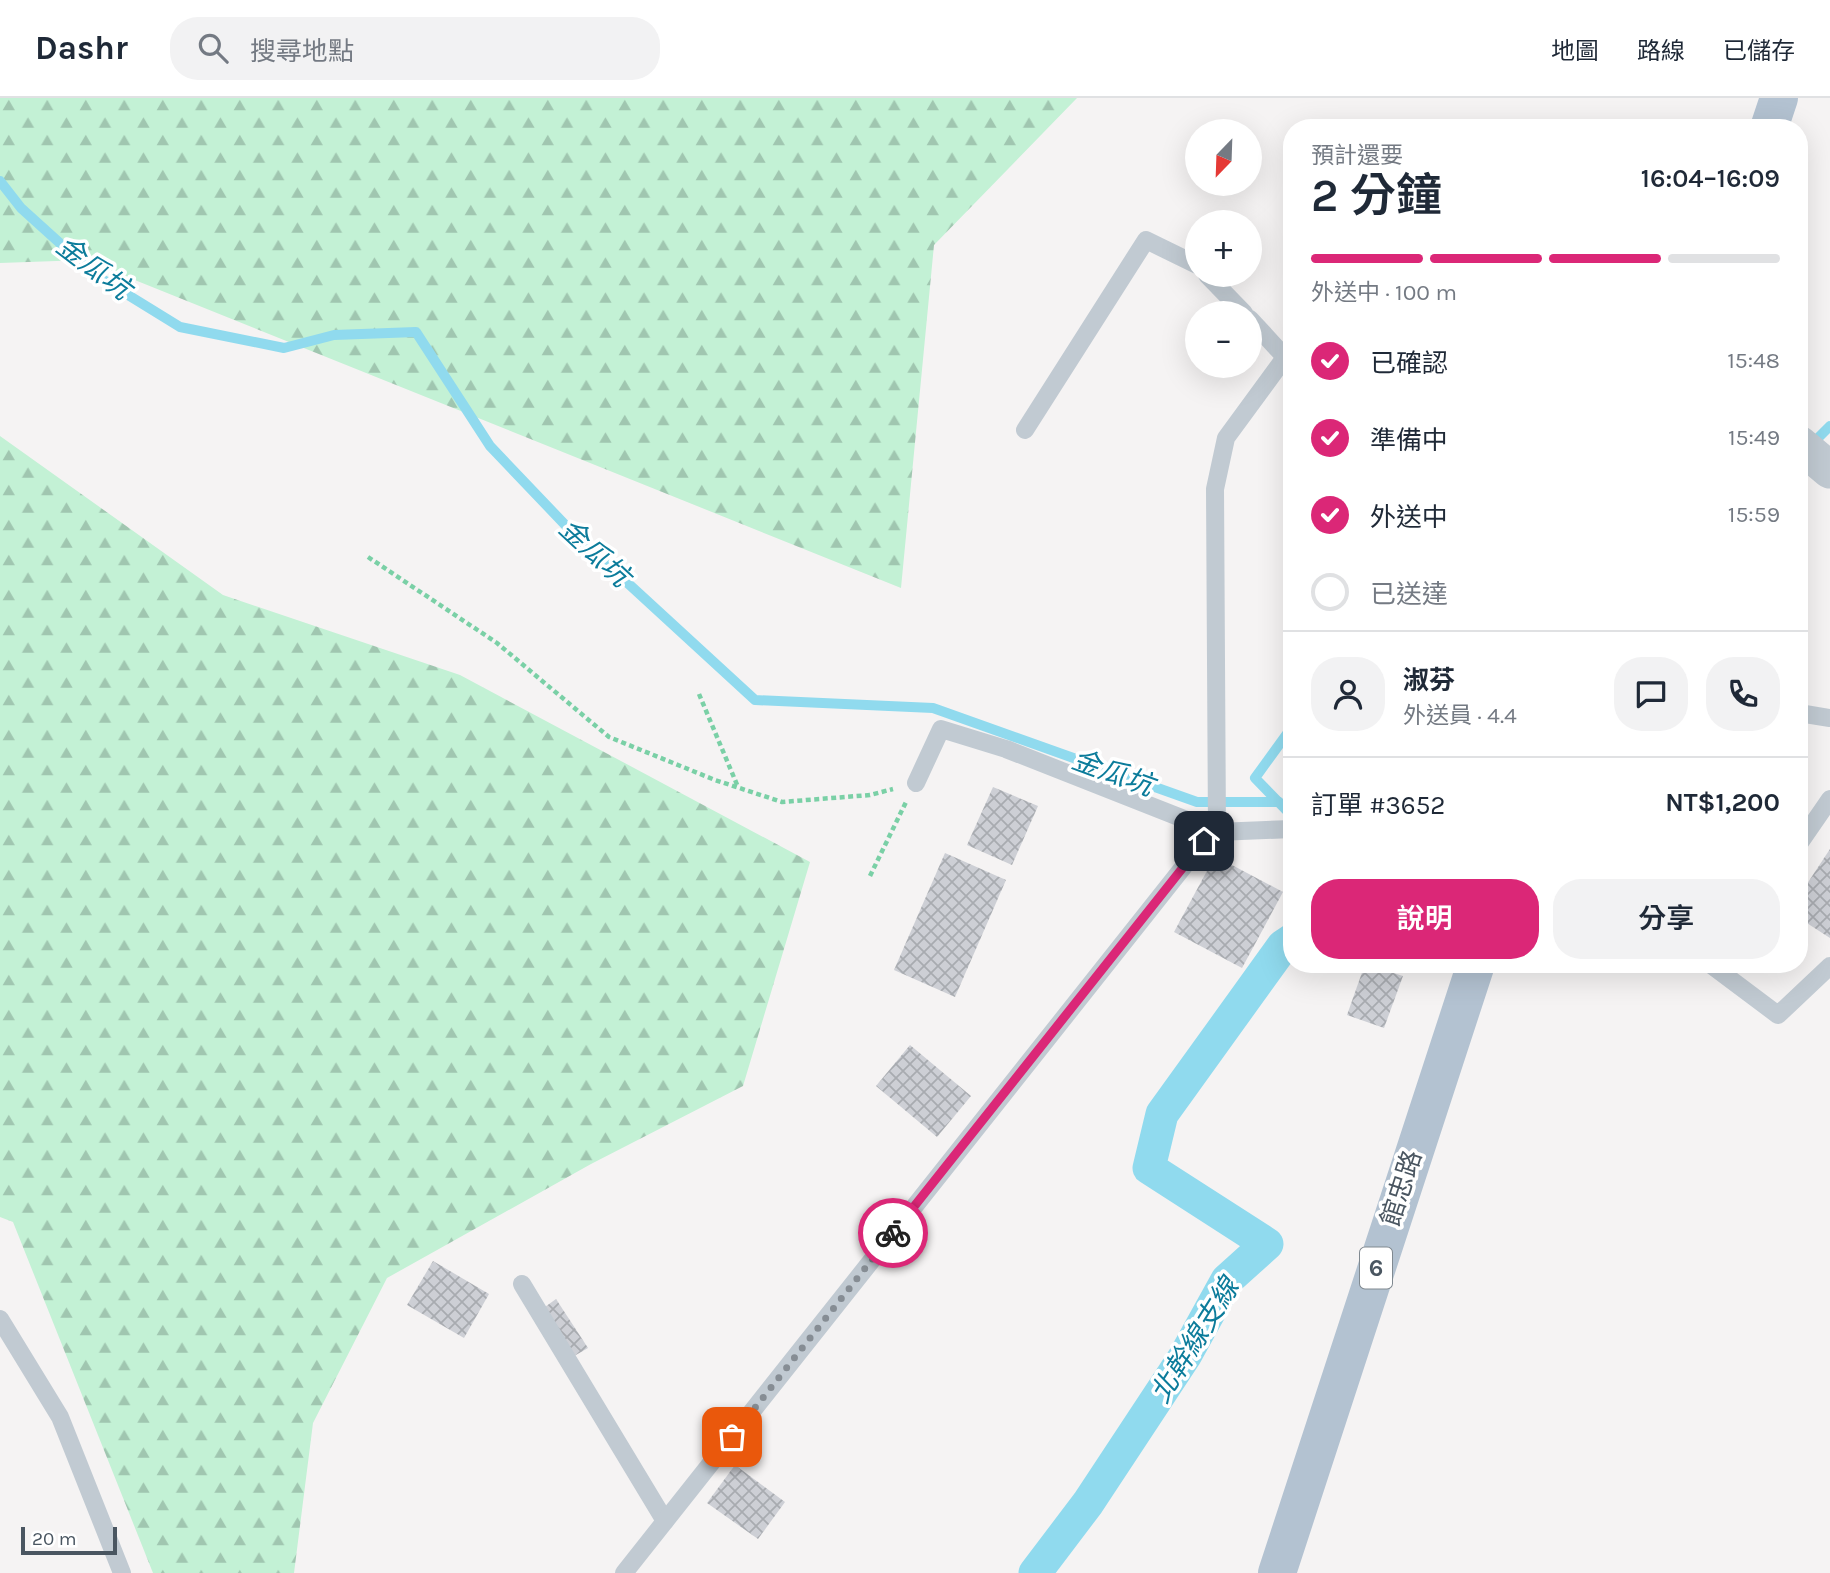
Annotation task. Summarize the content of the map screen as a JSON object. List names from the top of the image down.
{
  "streets": {
    "main road": ["館忠路", "6"]
  },
  "water": ["金瓜坑", "北幹線支線"],
  "scale_bar": "20 m",
  "north": "bottom left",
  "page": {
    "header": "Dashr",
    "search": "搜尋地點",
    "nav": ["地圖", "路線", "已儲存"],
    "map_buttons": ["+", "−"],
    "heading": ["2 分鐘", "預計還要", "16:04–16:09"],
    "panel": [
      "淑芬",
      "外送員 · 4.4",
      "訂單 #3652",
      "NT$1,200"
    ],
    "bar": "外送中 · 100 m",
    "list": [
      ["已確認", "15:48"],
      ["準備中", "15:49"],
      ["外送中", "15:59"],
      "已送達"
    ],
    "buttons": ["說明", "分享"],
    "scale": "20 m"
  }
}
